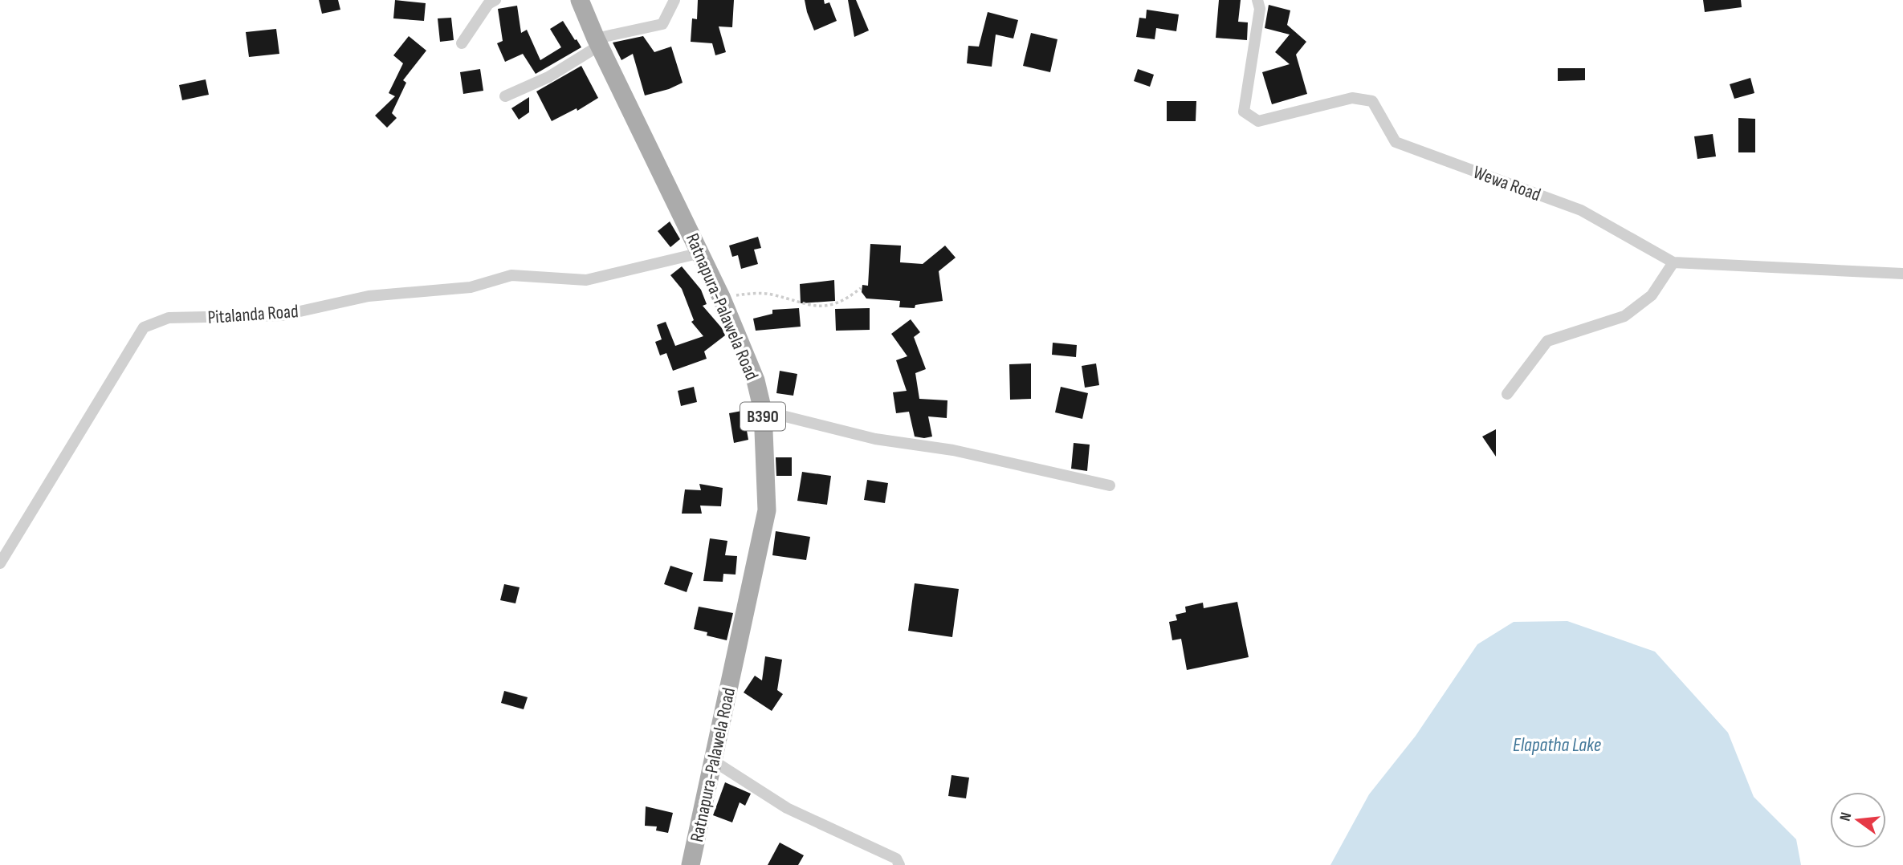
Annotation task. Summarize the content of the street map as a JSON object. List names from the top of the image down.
{
  "streets": {
    "main road": ["Ratnapura-Palawela Road", "B390"],
    "street": ["Wewa Road", "Pitalanda Road"]
  },
  "crossings": [
    ["Ratnapura-Palawela Road", "Pitalanda Road"]
  ],
  "water": ["Elapatha Lake"],
  "north": "left"
}
